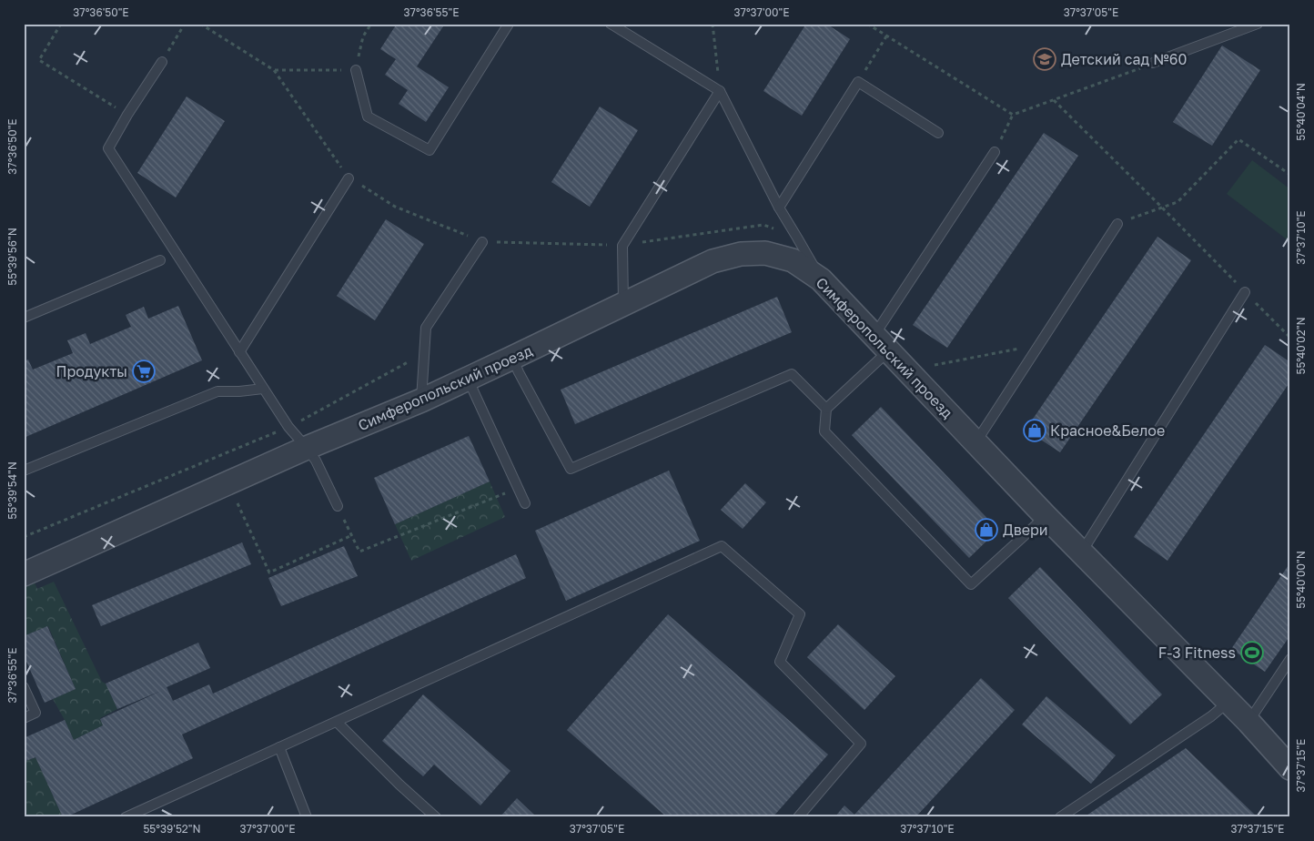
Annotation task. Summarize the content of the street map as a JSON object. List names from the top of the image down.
{
  "streets": {
    "street": ["Симферопольский проезд"]
  },
  "places": {
    "school or university": ["Детский сад №60"],
    "supermarket": ["Продукты"],
    "shop": ["Красное&Белое", "Двери"],
    "sports": ["F-3 Fitness"]
  },
  "coordinates": [
    "37°36'50\"E",
    "37°36'55\"E",
    "37°37'00\"E",
    "37°37'05\"E",
    "55°40'04\"N",
    "37°37'10\"E",
    "55°39'56\"N",
    "55°40'02\"N",
    "55°39'54\"N",
    "55°40'00\"N",
    "37°37'15\"E",
    "55°39'52\"N"
  ]
}
